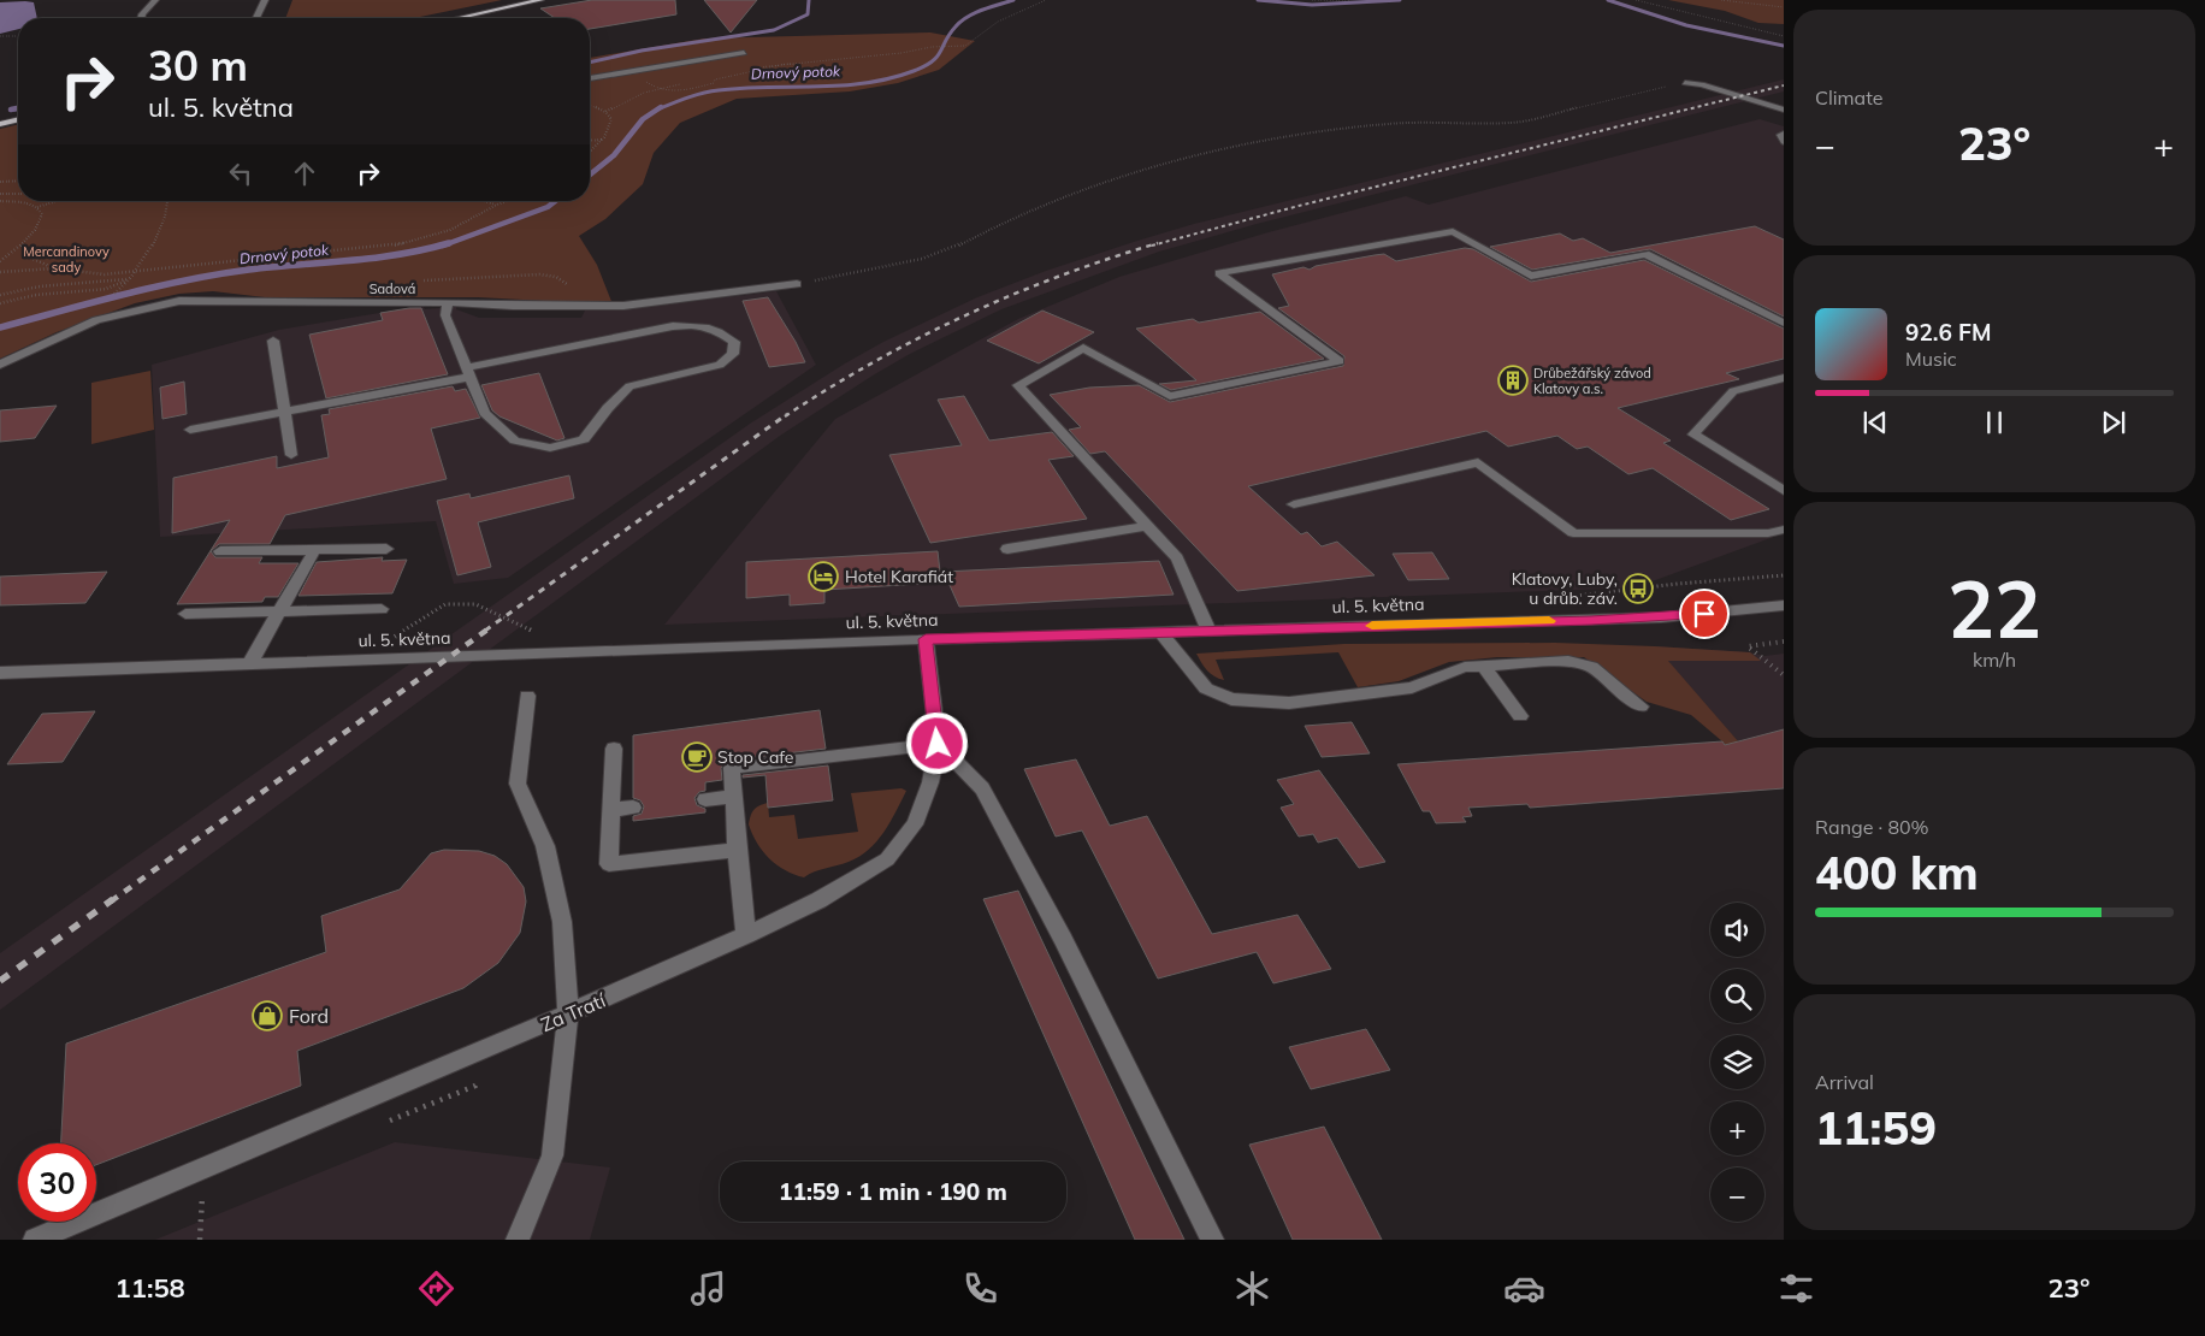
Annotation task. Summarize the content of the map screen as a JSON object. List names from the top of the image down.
{
  "streets": {
    "street": ["Sadová", "ul. 5. května", "Za Tratí"]
  },
  "crossings": [
    ["ul. 5. května", "Za Tratí"]
  ],
  "water": ["Drnový potok"],
  "parks": ["Mercandinovy sady"],
  "places": {
    "building": ["Drůbežářský závod Klatovy a.s."],
    "hotel": ["Hotel Karafiát"],
    "bus stop": ["Klatovy, Luby, u drůb. záv."],
    "cafe": ["Stop Cafe"],
    "shop": ["Ford"]
  },
  "page": {
    "tile": [
      "Climate",
      ["22", "km/h"],
      ["Range · 80%", "400 km"],
      ["Arrival", "11:59"]
    ],
    "turn": ["30 m", "ul. 5. května"],
    "heat": ["−", "23°", "+"],
    "song": ["92.6 FM", "Music"],
    "map_buttons": ["+", "−"],
    "limit": "30",
    "trip": "11:59 · 1 min · 190 m",
    "tabs": ["11:58", "23°"]
  }
}
